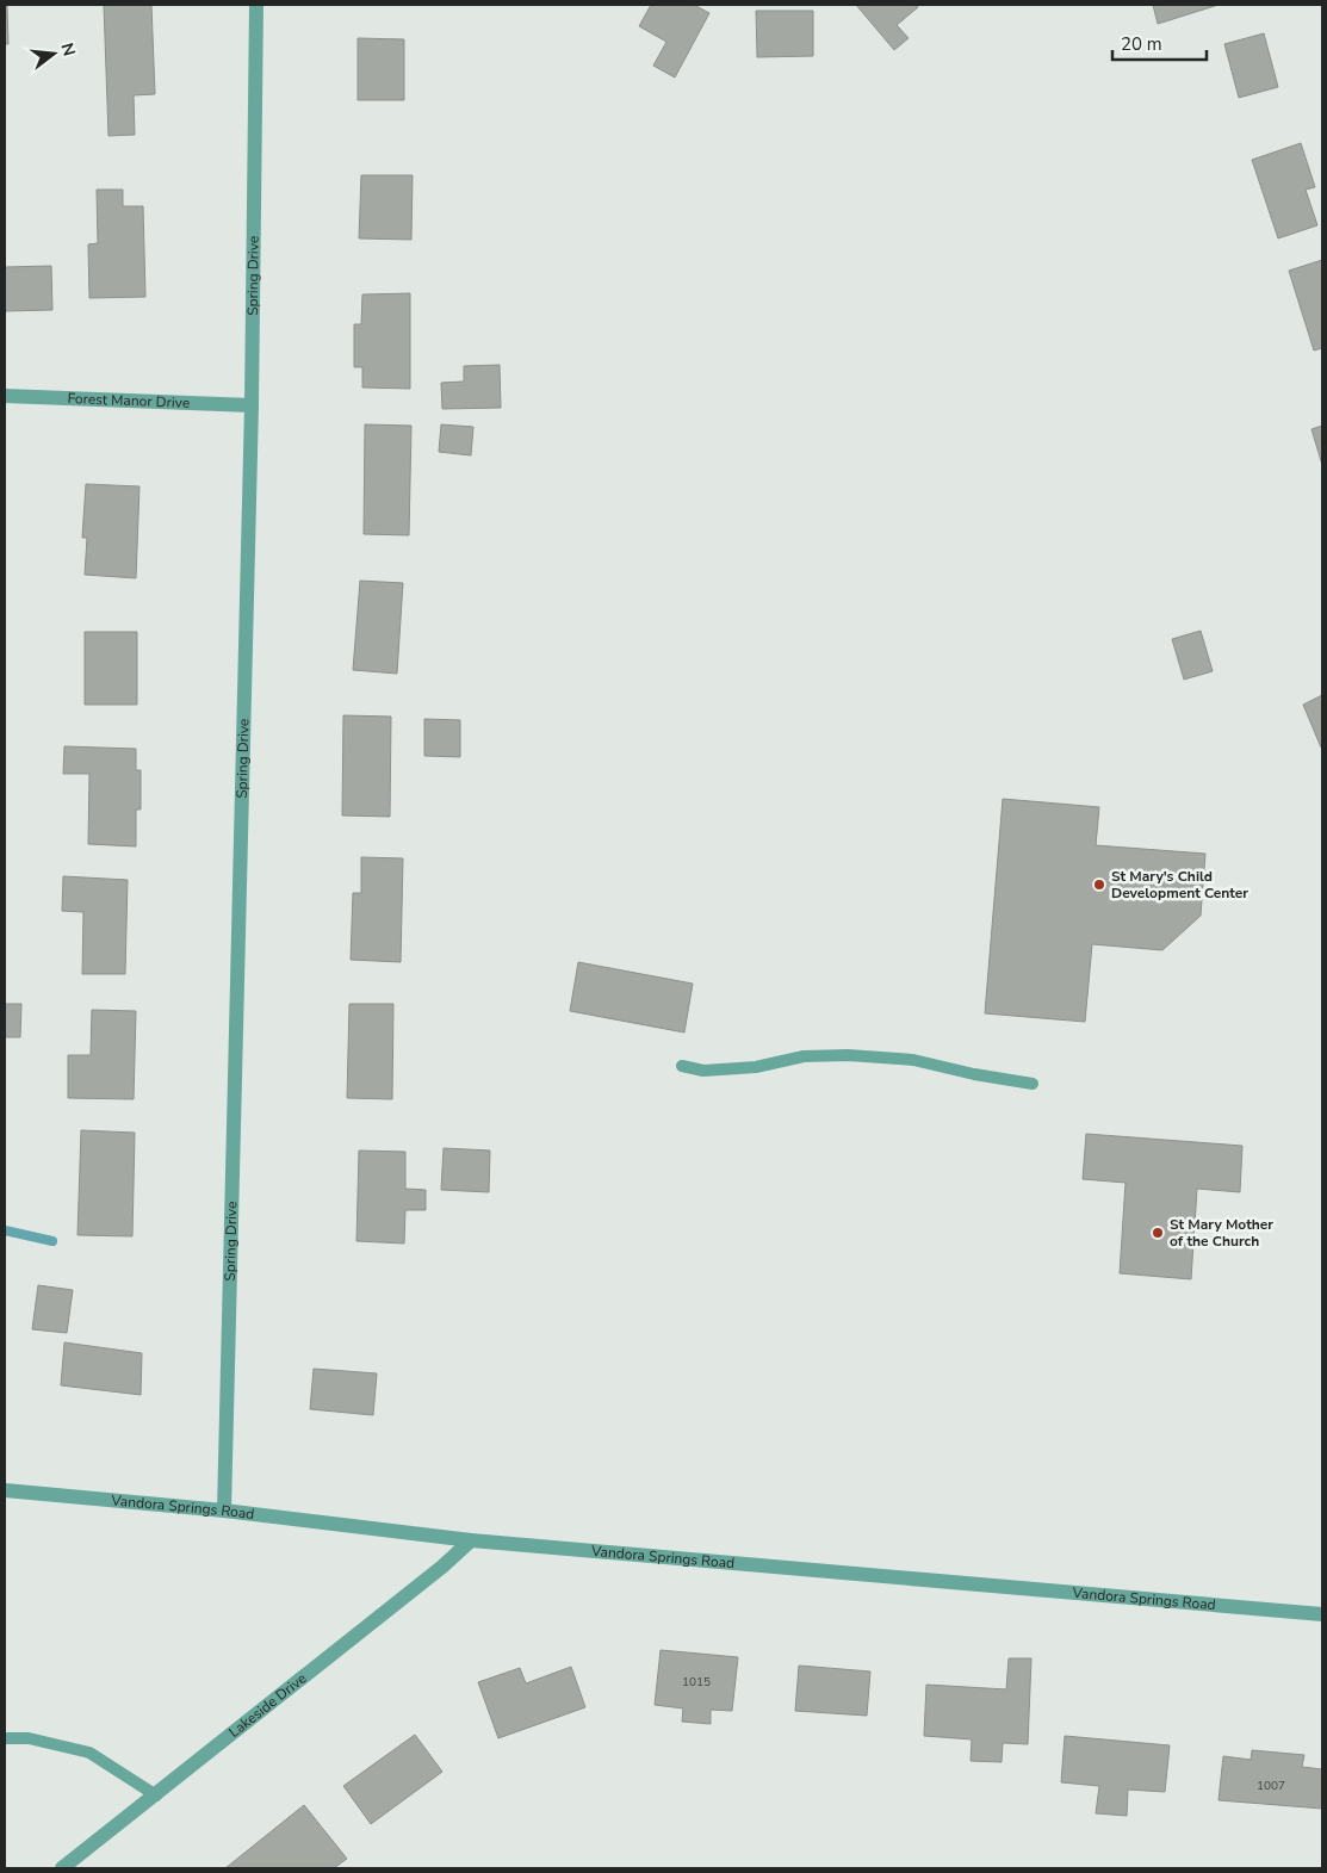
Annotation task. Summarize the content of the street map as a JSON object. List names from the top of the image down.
{
  "streets": {
    "street": [
      "Spring Drive",
      "Forest Manor Drive",
      "Vandora Springs Road",
      "Lakeside Drive"
    ]
  },
  "crossings": [
    ["Spring Drive", "Forest Manor Drive"],
    ["Spring Drive", "Vandora Springs Road"],
    ["Vandora Springs Road", "Lakeside Drive"]
  ],
  "places": ["St Mary's Child Development Center", "St Mary Mother of the Church"],
  "house_numbers": ["1015", "1007"],
  "scale_bar": "20 m",
  "north": "right"
}
